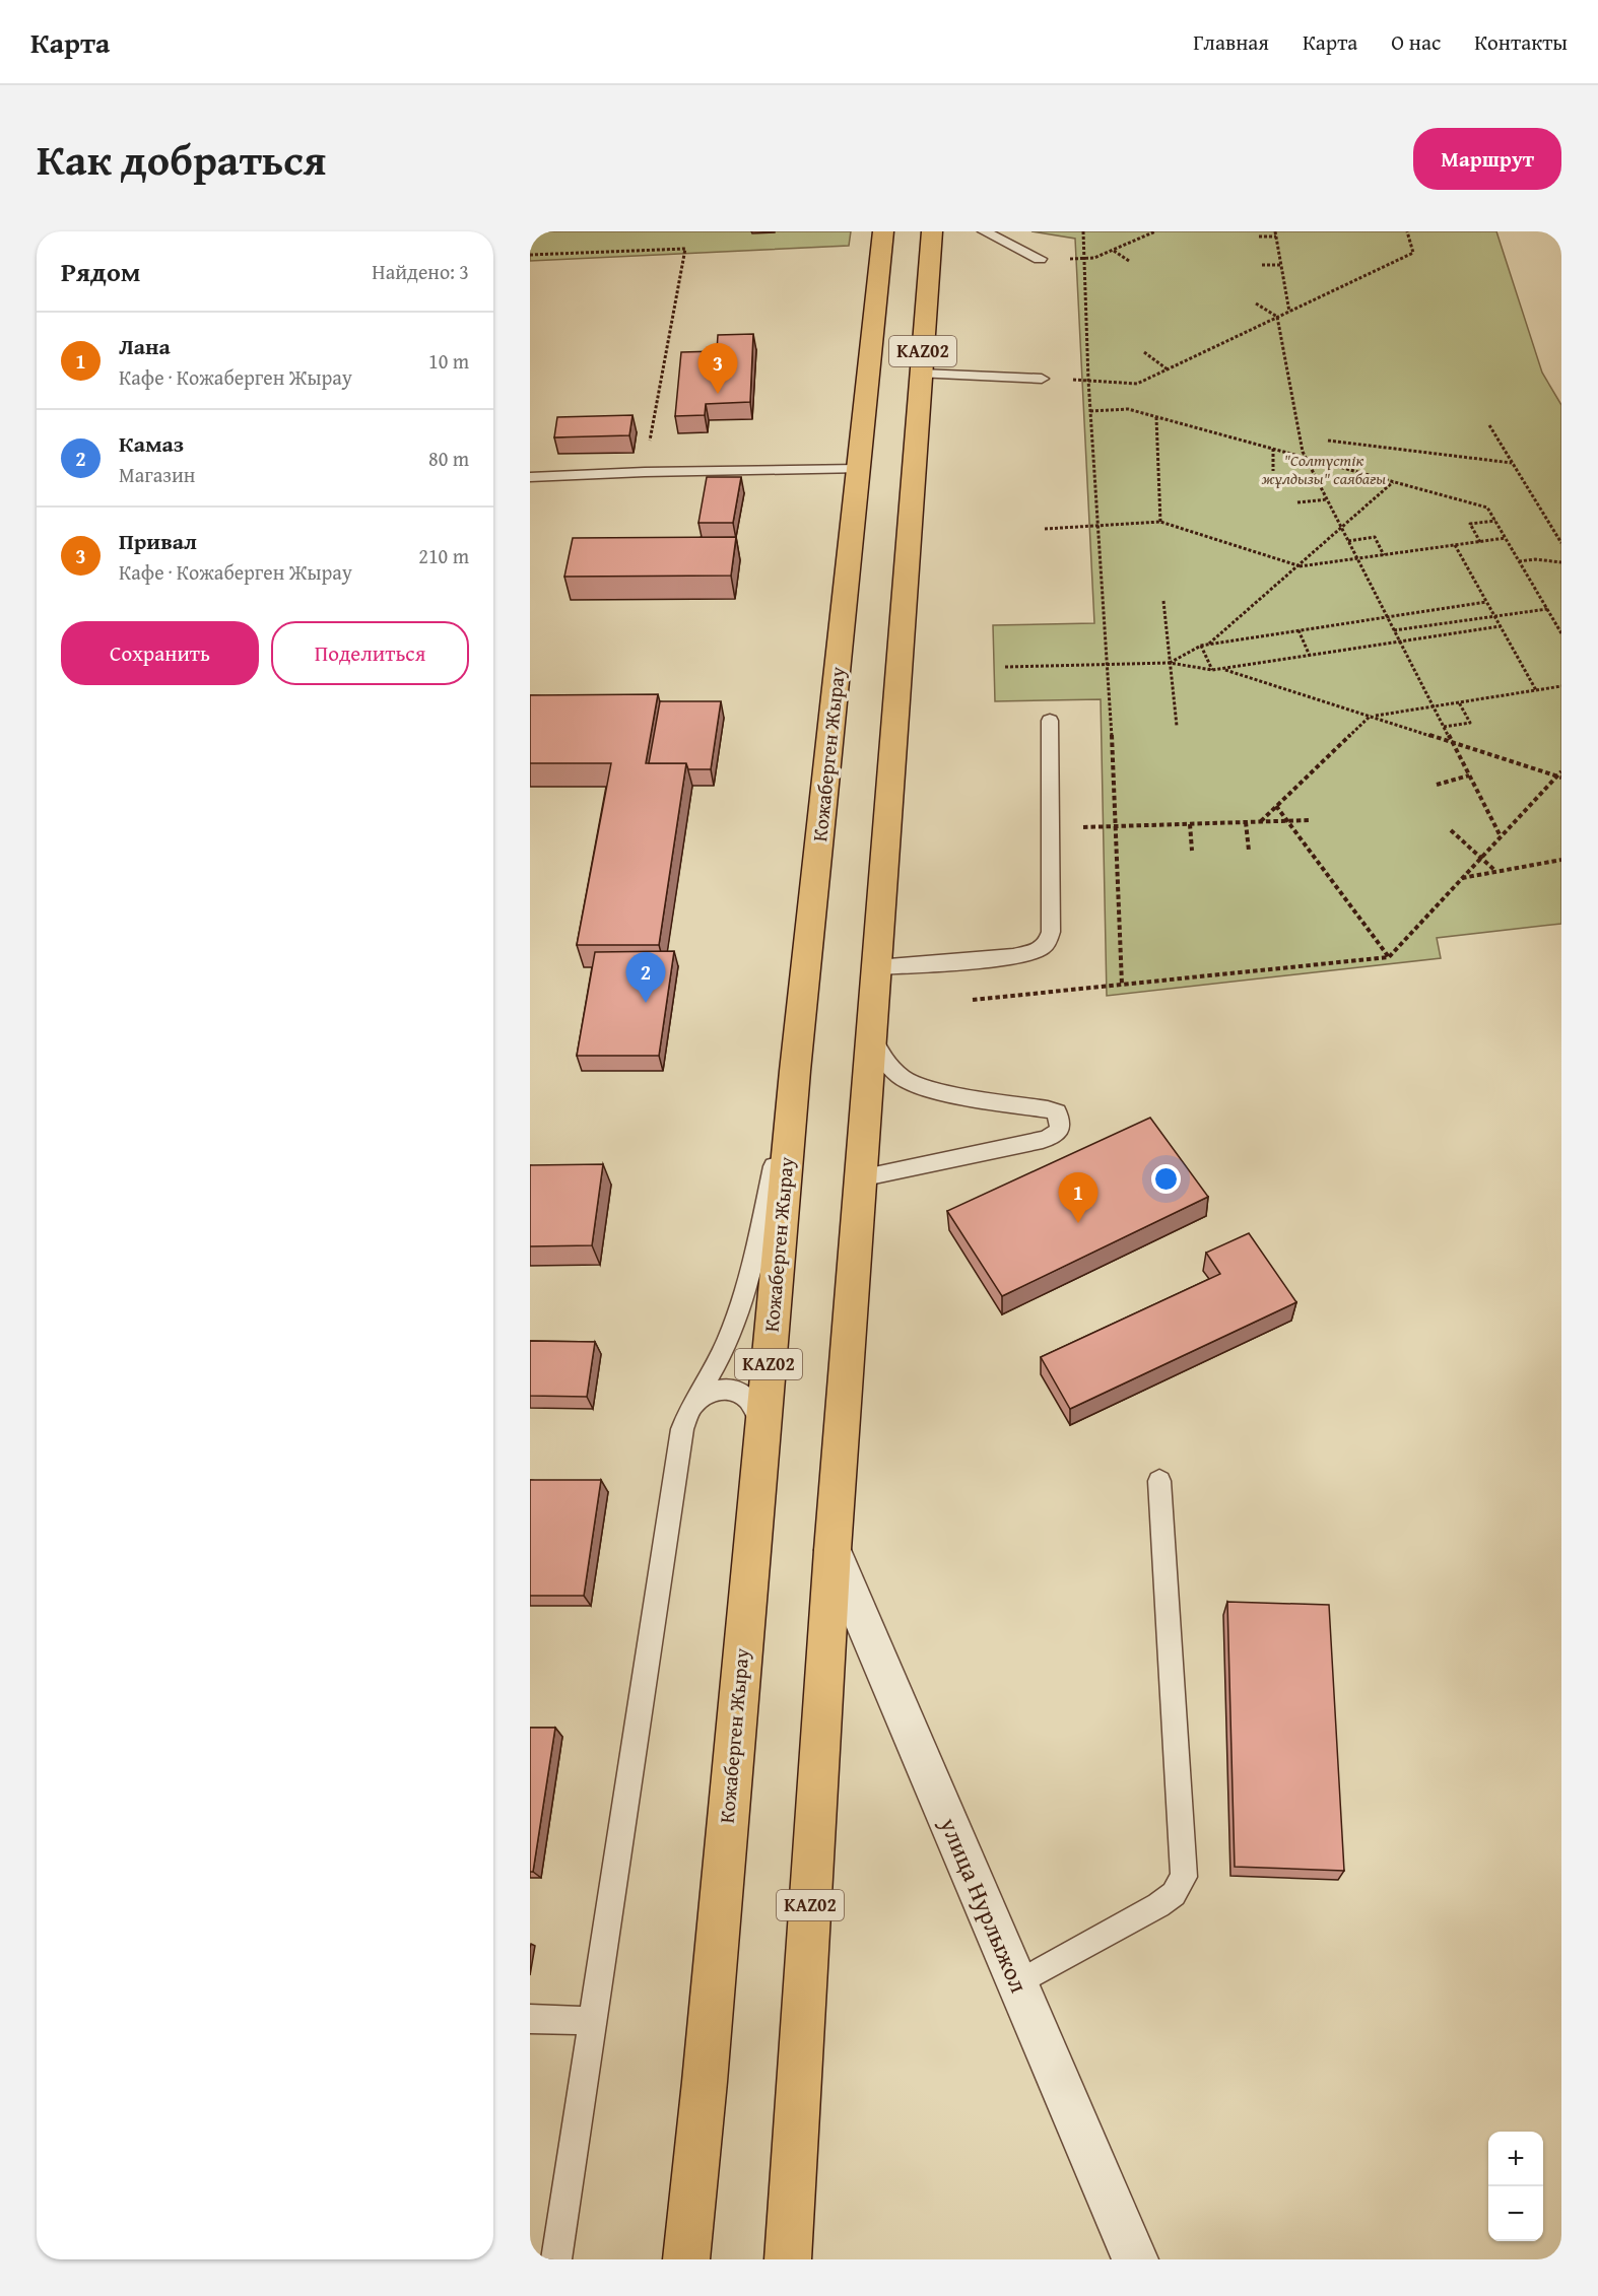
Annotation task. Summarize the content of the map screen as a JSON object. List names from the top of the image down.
{
  "streets": {
    "highway": ["KAZ02", "Кожаберген Жырау"],
    "street": ["улица Нурлыжол"]
  },
  "crossings": [
    ["KAZ02", "улица Нурлыжол"]
  ],
  "parks": ["\"Солтүстік жұлдызы\" саябағы"],
  "page": {
    "header": "Карта",
    "nav": [
      "Главная",
      "Карта",
      "О нас",
      "Контакты"
    ],
    "title": "Как добраться",
    "buttons": [
      "Маршрут",
      ["Сохранить", "Поделиться"]
    ],
    "heading": ["Рядом", "Найдено: 3"],
    "list": [
      {
        "mark": "1",
        "name": "Лана",
        "note": "Кафе · Кожаберген Жырау",
        "value": "10 m"
      },
      {
        "mark": "2",
        "name": "Камаз",
        "note": "Магазин",
        "value": "80 m"
      },
      {
        "mark": "3",
        "name": "Привал",
        "note": "Кафе · Кожаберген Жырау",
        "value": "210 m"
      }
    ],
    "pins": ["3", "2", "1"],
    "map_buttons": ["+", "−"]
  }
}
